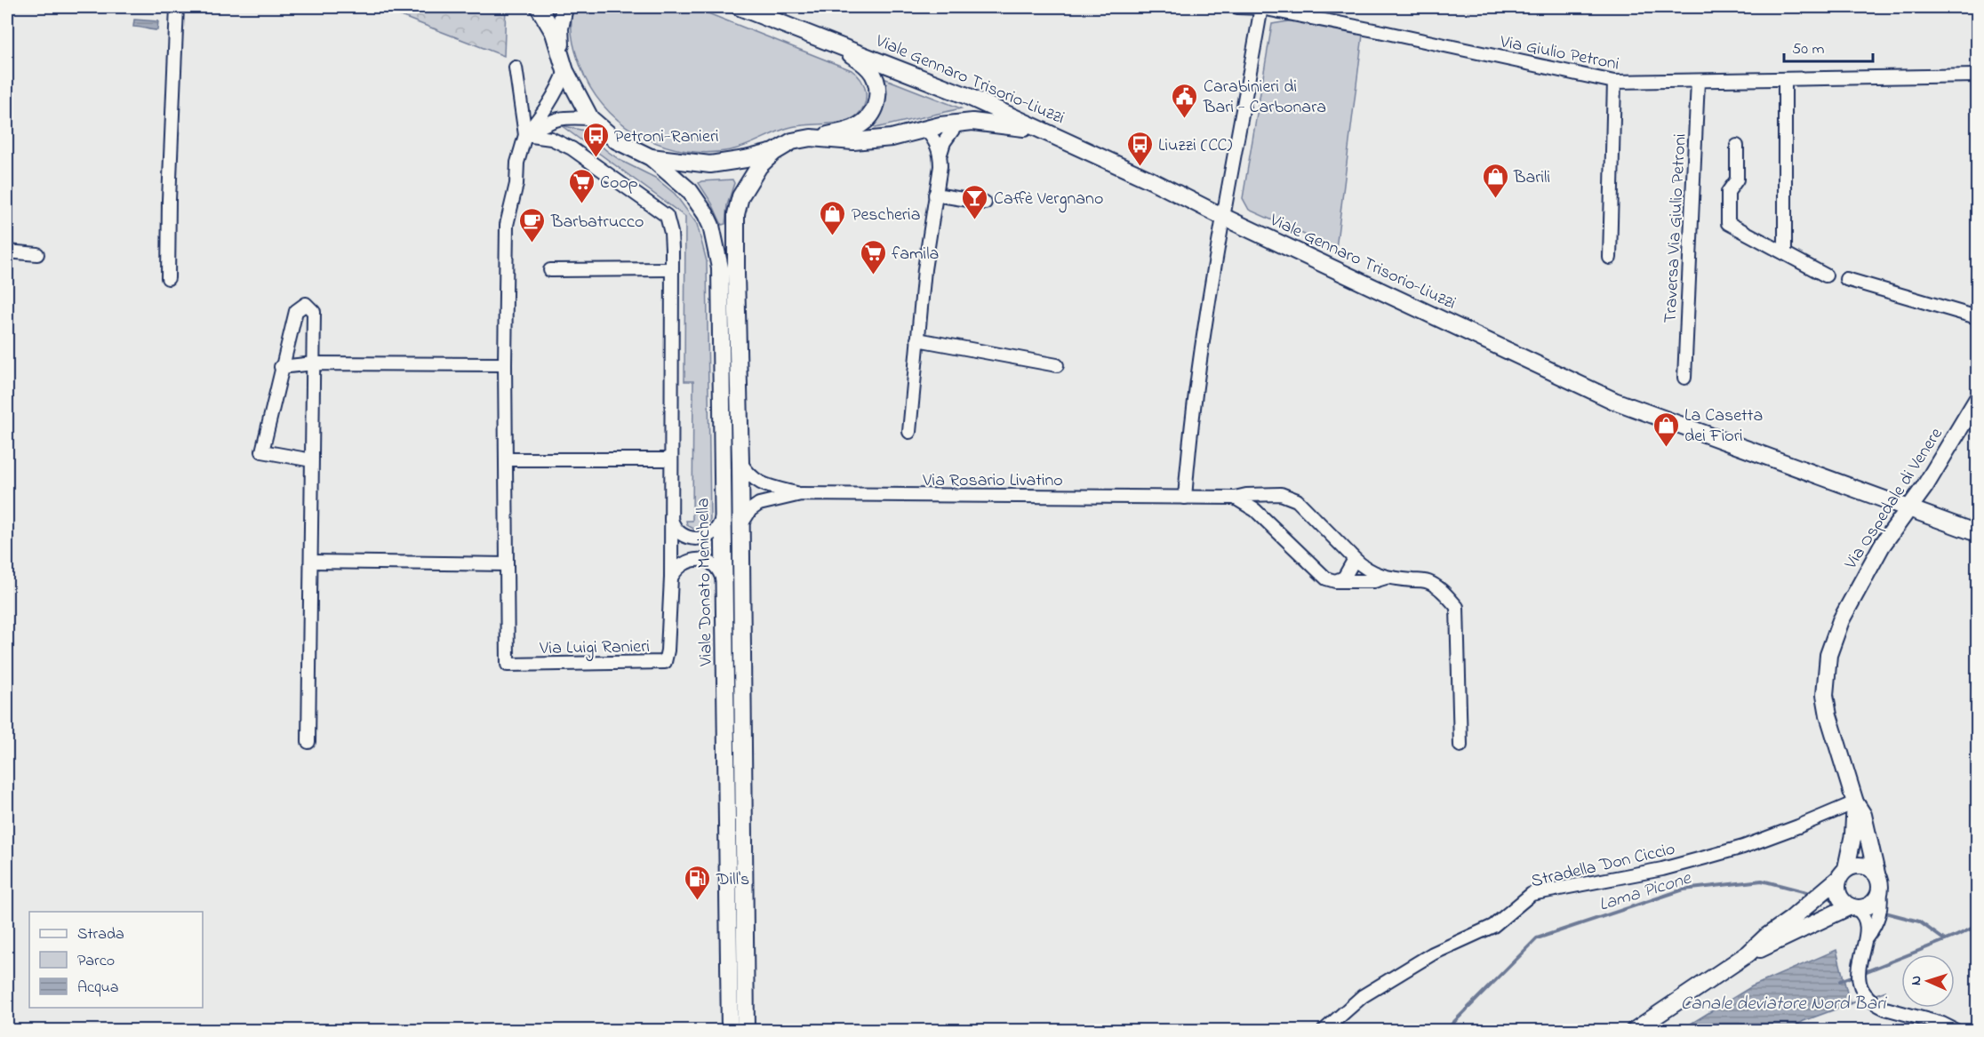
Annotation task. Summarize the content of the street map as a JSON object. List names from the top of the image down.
{
  "streets": {
    "main road": ["Viale Gennaro Trisorio-Liuzzi", "Via Ospedale di Venere", "Viale Donato Menichella"],
    "street": [
      "Via Giulio Petroni",
      "Traversa Via Giulio Petroni",
      "Via Rosario Livatino",
      "Via Luigi Ranieri",
      "Stradella Don Ciccio"
    ]
  },
  "crossings": [
    ["Via Giulio Petroni", "Traversa Via Giulio Petroni"],
    ["Viale Gennaro Trisorio-Liuzzi", "Via Ospedale di Venere"],
    ["Viale Gennaro Trisorio-Liuzzi", "Viale Donato Menichella"],
    ["Via Ospedale di Venere", "Stradella Don Ciccio"]
  ],
  "water": ["Lama Picone", "Canale deviatore Nord Bari"],
  "places": {
    "public building": ["Carabinieri di Bari - Carbonara"],
    "bus stop": ["Petroni-Ranieri", "Liuzzi (CC)"],
    "shop": ["Barili", "Pescheria", "La Casetta dei Fiori"],
    "supermarket": ["Coop", "famila"],
    "bar": ["Caffè Vergnano"],
    "cafe": ["Barbatrucco"],
    "fuel station": ["Dill's"]
  },
  "legend": ["Strada", "Parco", "Acqua"],
  "scale_bar": "50 m",
  "north": "left"
}
